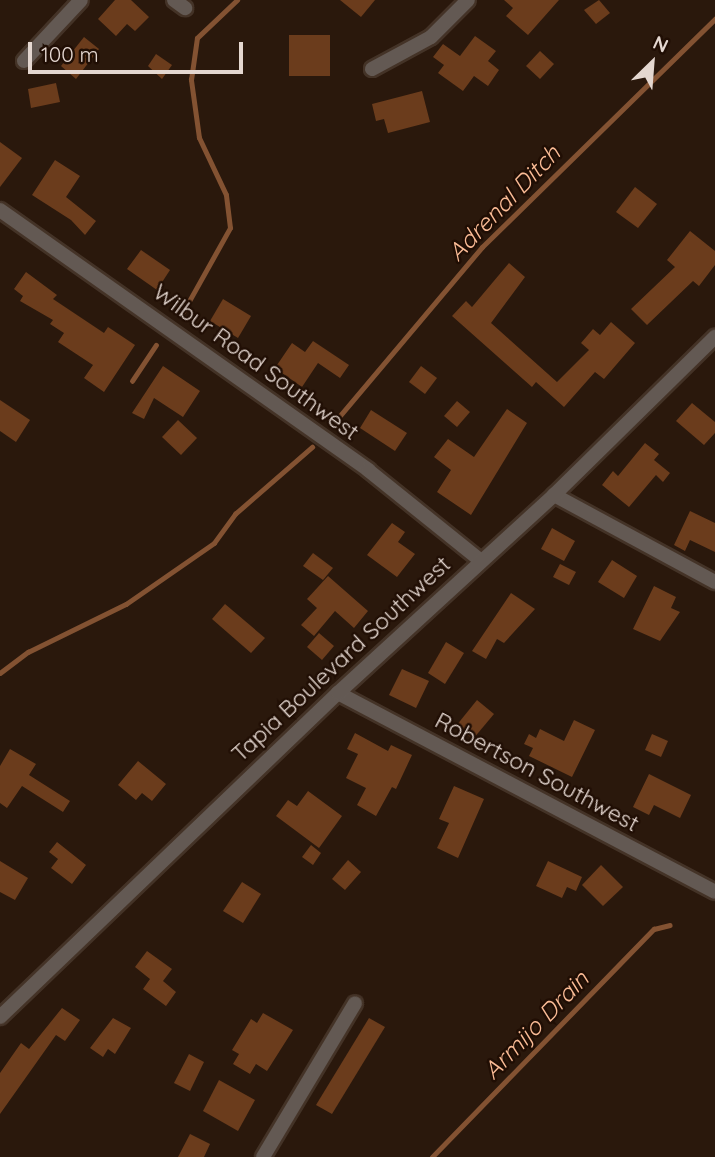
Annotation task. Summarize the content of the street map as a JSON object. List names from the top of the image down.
{
  "streets": {
    "street": ["Wilbur Road Southwest", "Tapia Boulevard Southwest", "Robertson Southwest"]
  },
  "crossings": [
    ["Wilbur Road Southwest", "Tapia Boulevard Southwest"],
    ["Tapia Boulevard Southwest", "Robertson Southwest"]
  ],
  "water": ["Adrenal Ditch", "Armijo Drain"],
  "scale_bar": "100 m",
  "north": "top right"
}
